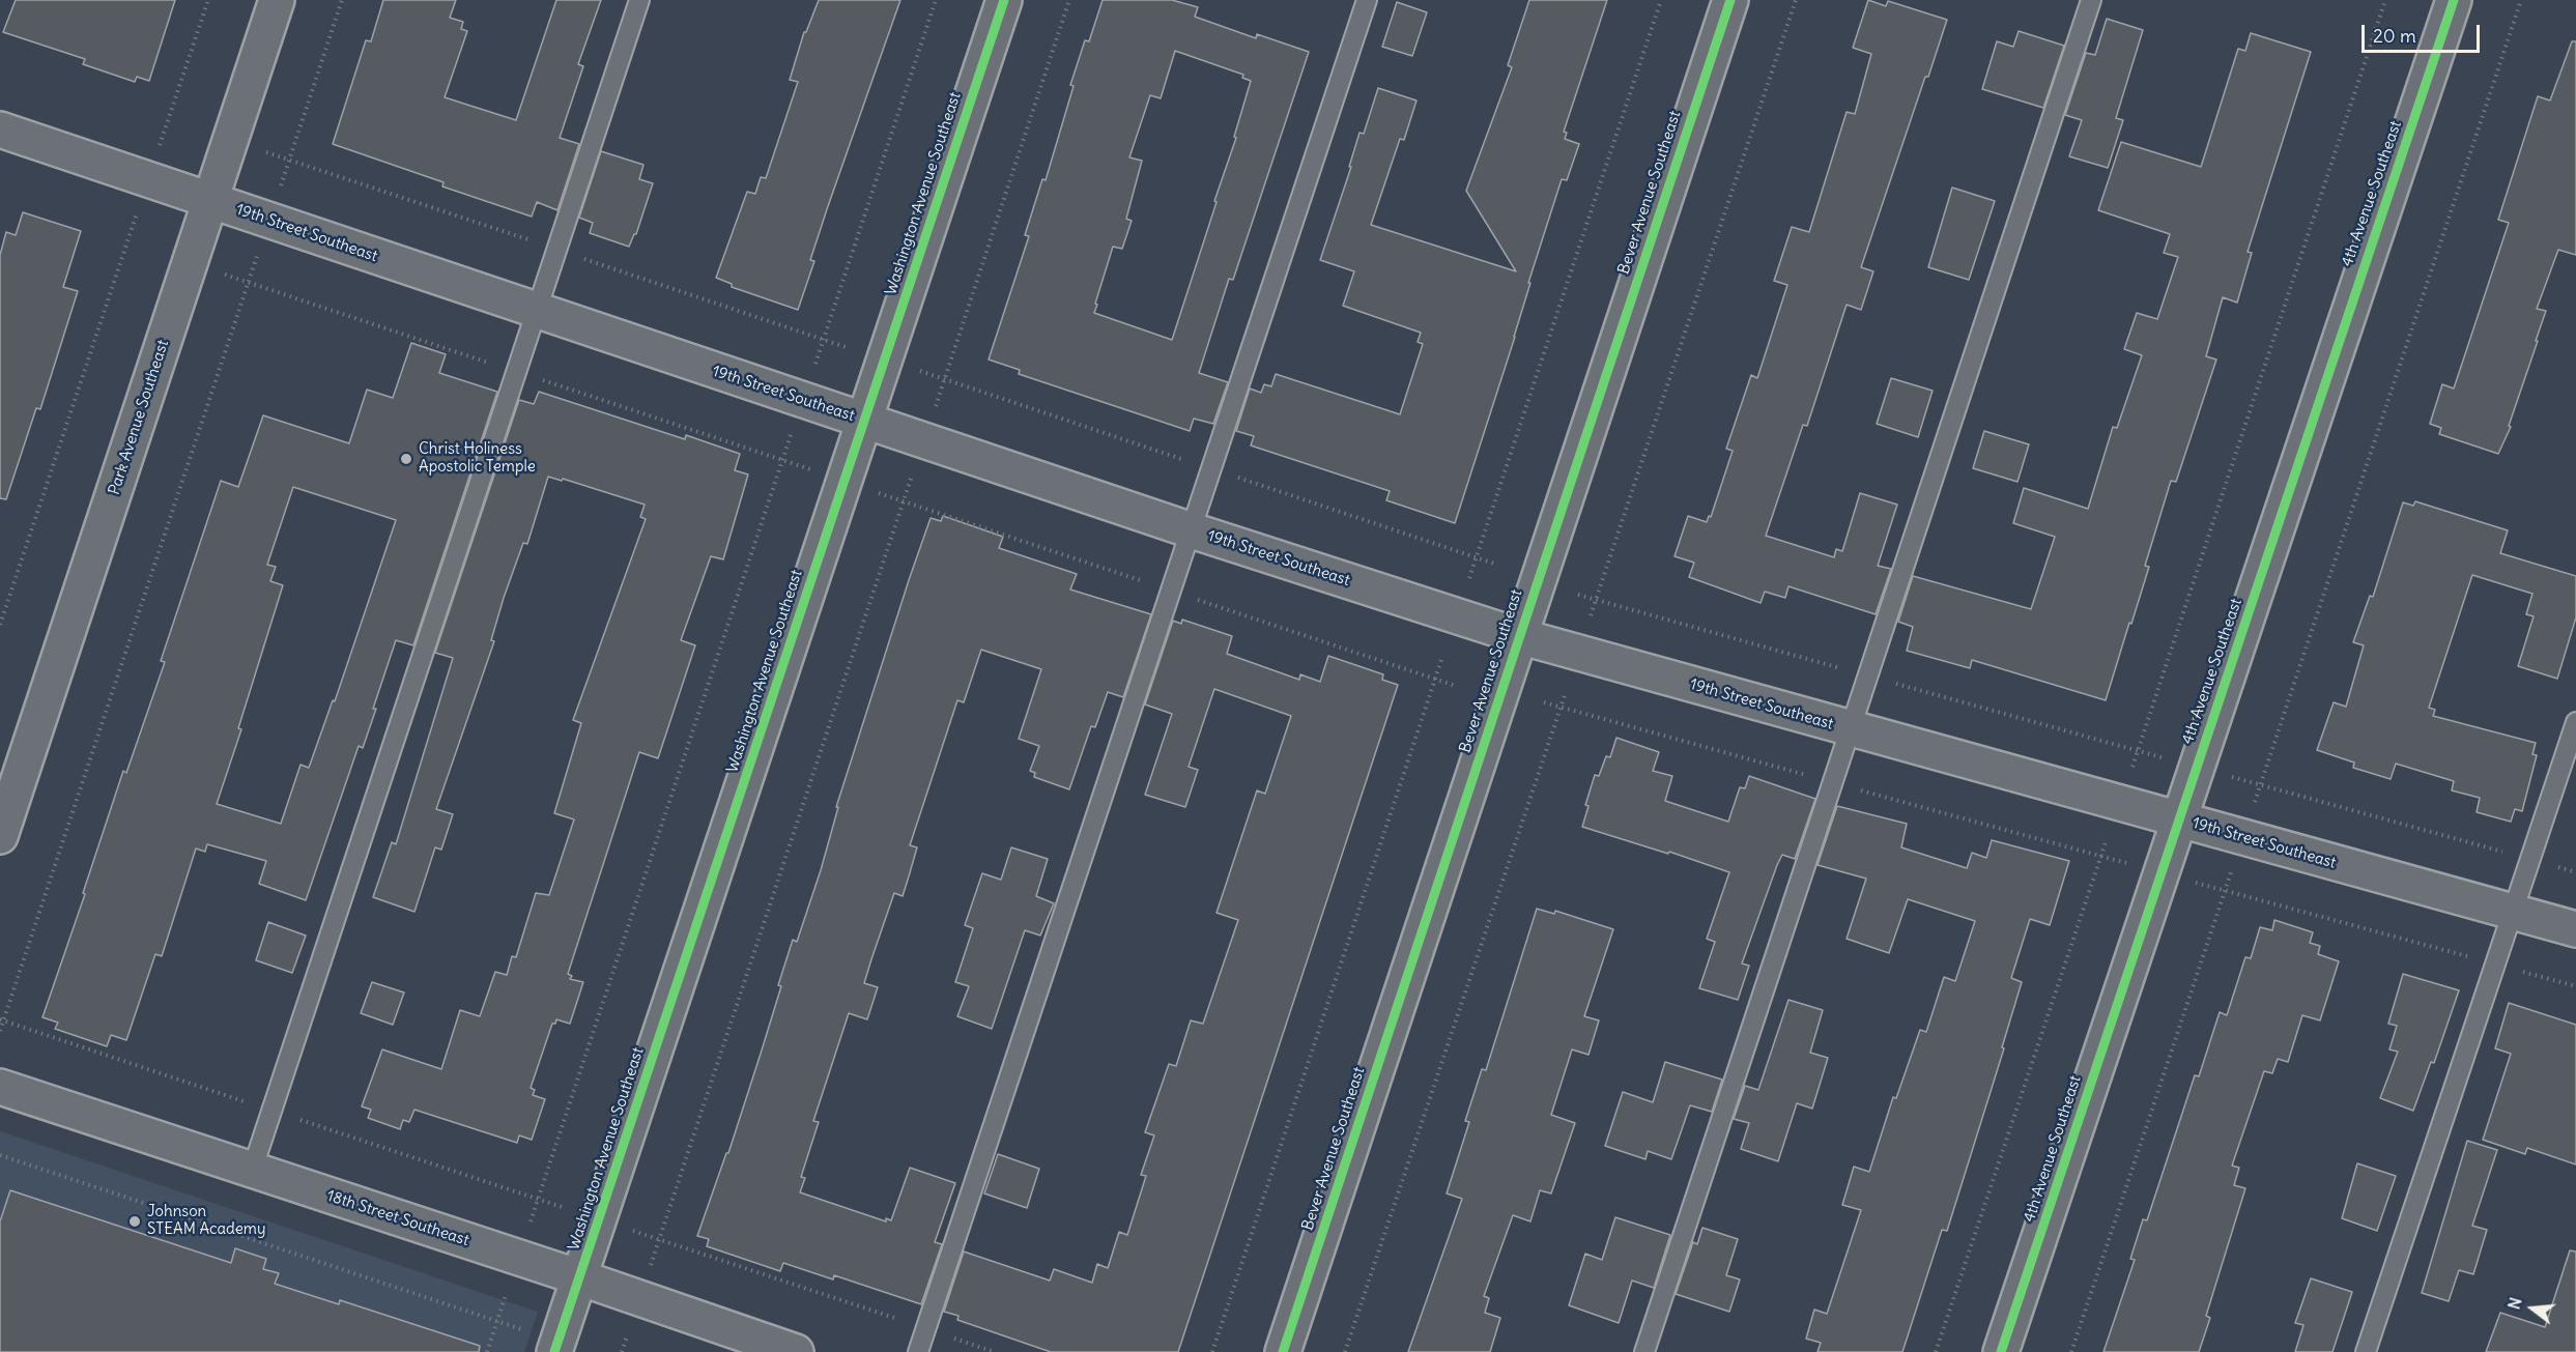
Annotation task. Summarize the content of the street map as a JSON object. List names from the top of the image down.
{
  "streets": {
    "street": [
      "Bever Avenue Southeast",
      "Washington Avenue Southeast",
      "4th Avenue Southeast",
      "19th Street Southeast",
      "Park Avenue Southeast",
      "18th Street Southeast"
    ]
  },
  "crossings": [
    ["Bever Avenue Southeast", "19th Street Southeast"],
    ["Washington Avenue Southeast", "19th Street Southeast"],
    ["Washington Avenue Southeast", "18th Street Southeast"],
    ["4th Avenue Southeast", "19th Street Southeast"],
    ["19th Street Southeast", "Park Avenue Southeast"]
  ],
  "places": ["Christ Holiness Apostolic Temple", "Johnson STEAM Academy"],
  "scale_bar": "20 m",
  "north": "left"
}
